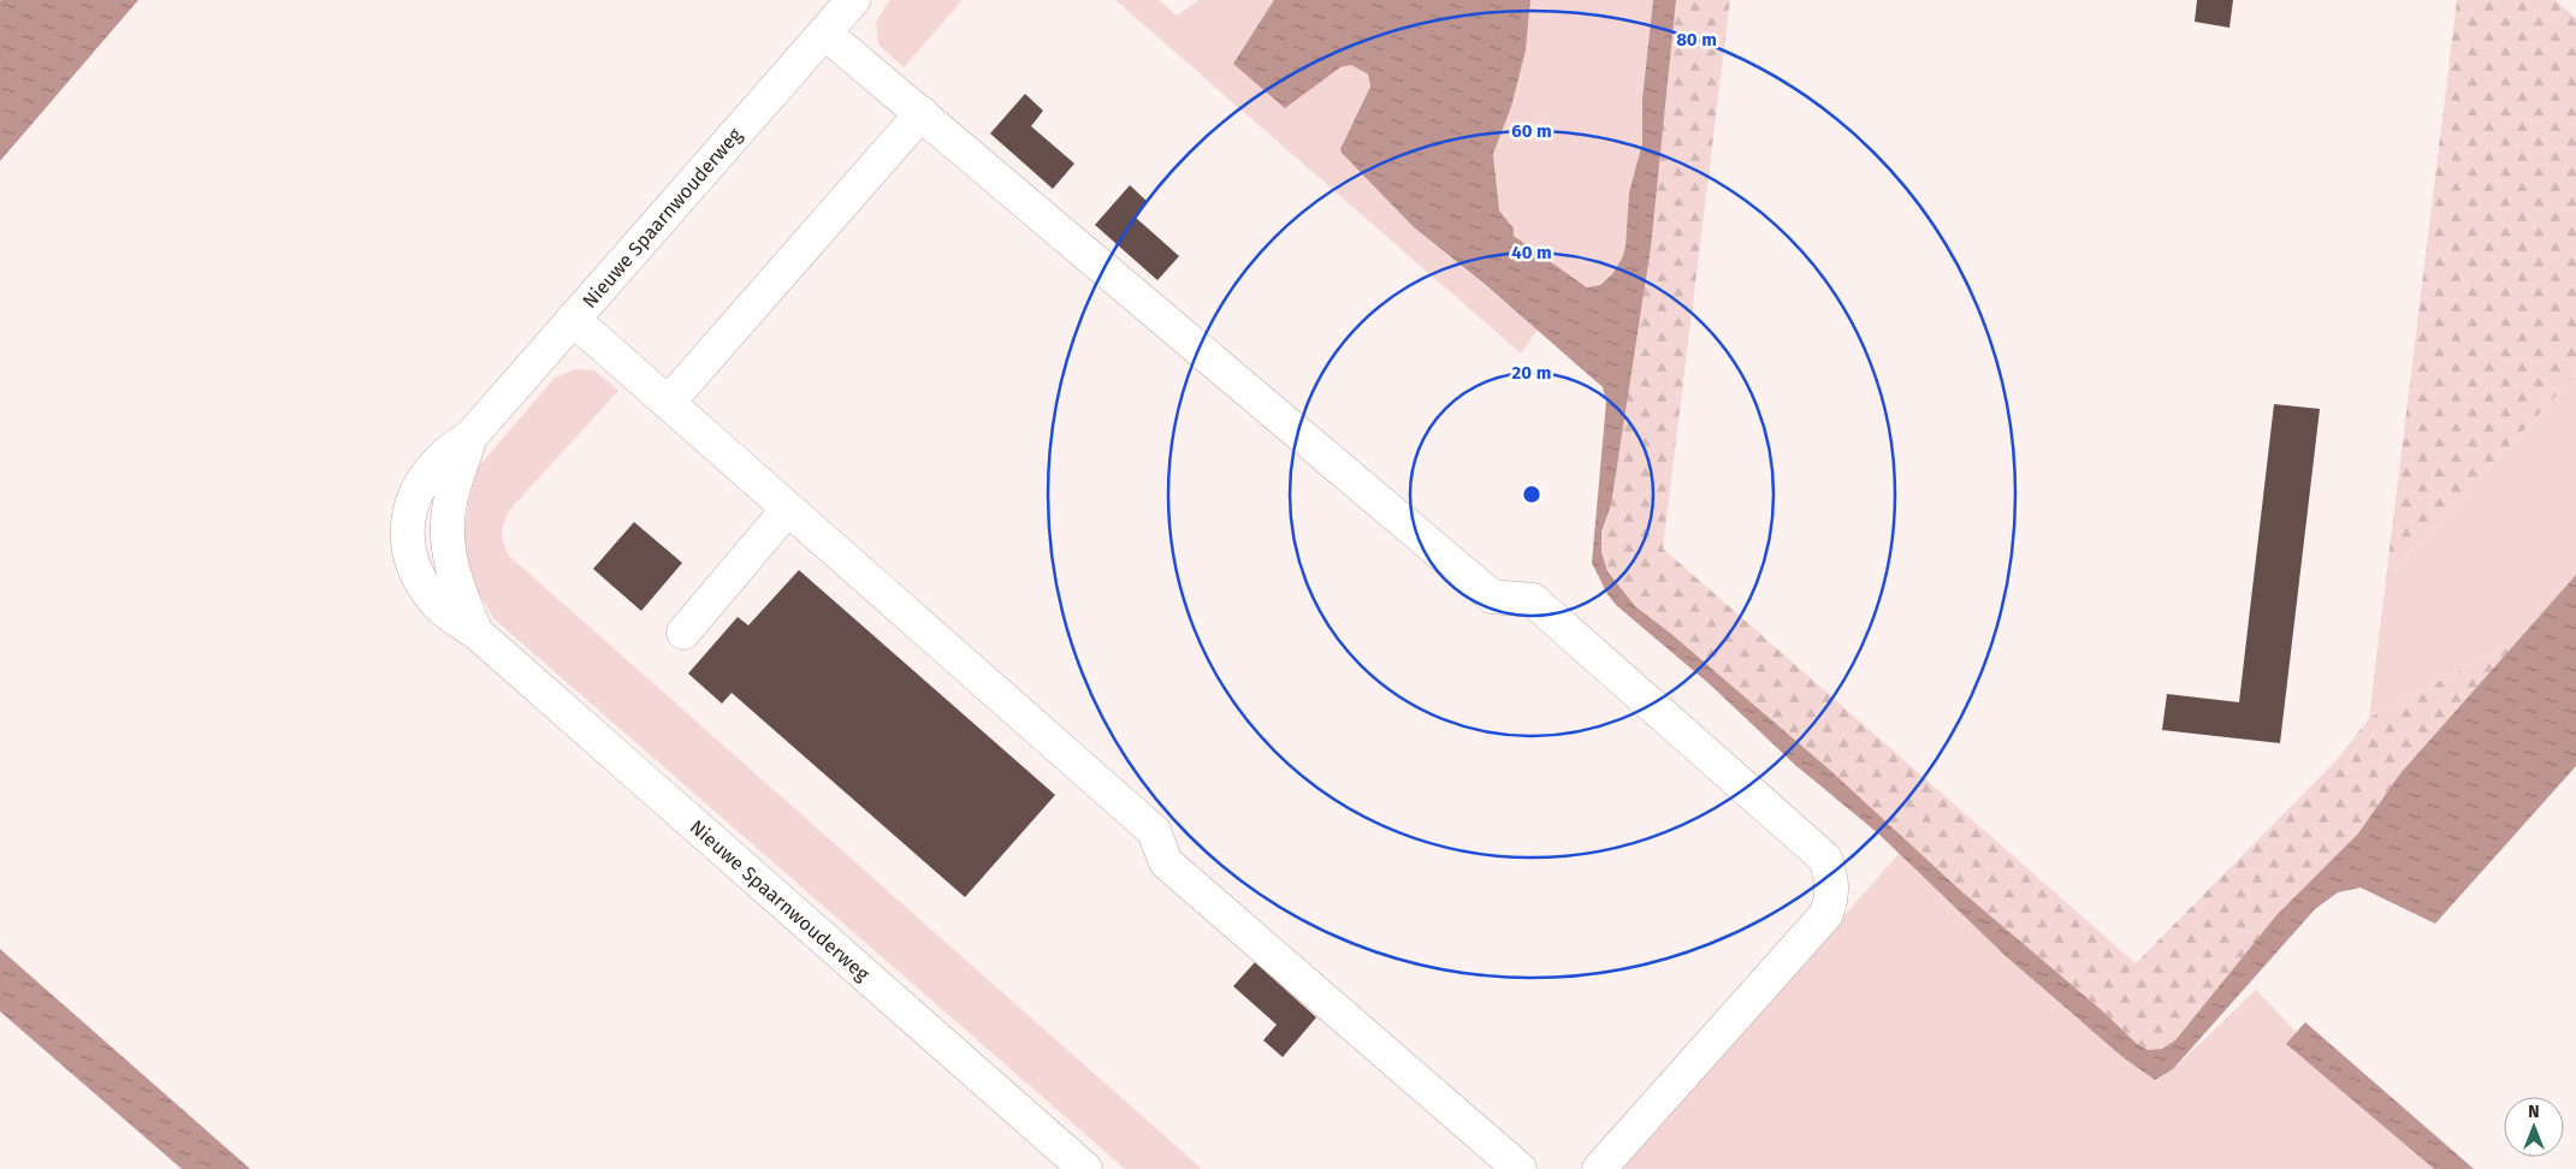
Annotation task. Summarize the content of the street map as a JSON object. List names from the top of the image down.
{
  "streets": {
    "street": ["Nieuwe Spaarnwouderweg"]
  },
  "north": "top",
  "rings": [
    "80 m",
    "60 m",
    "40 m",
    "20 m"
  ]
}
